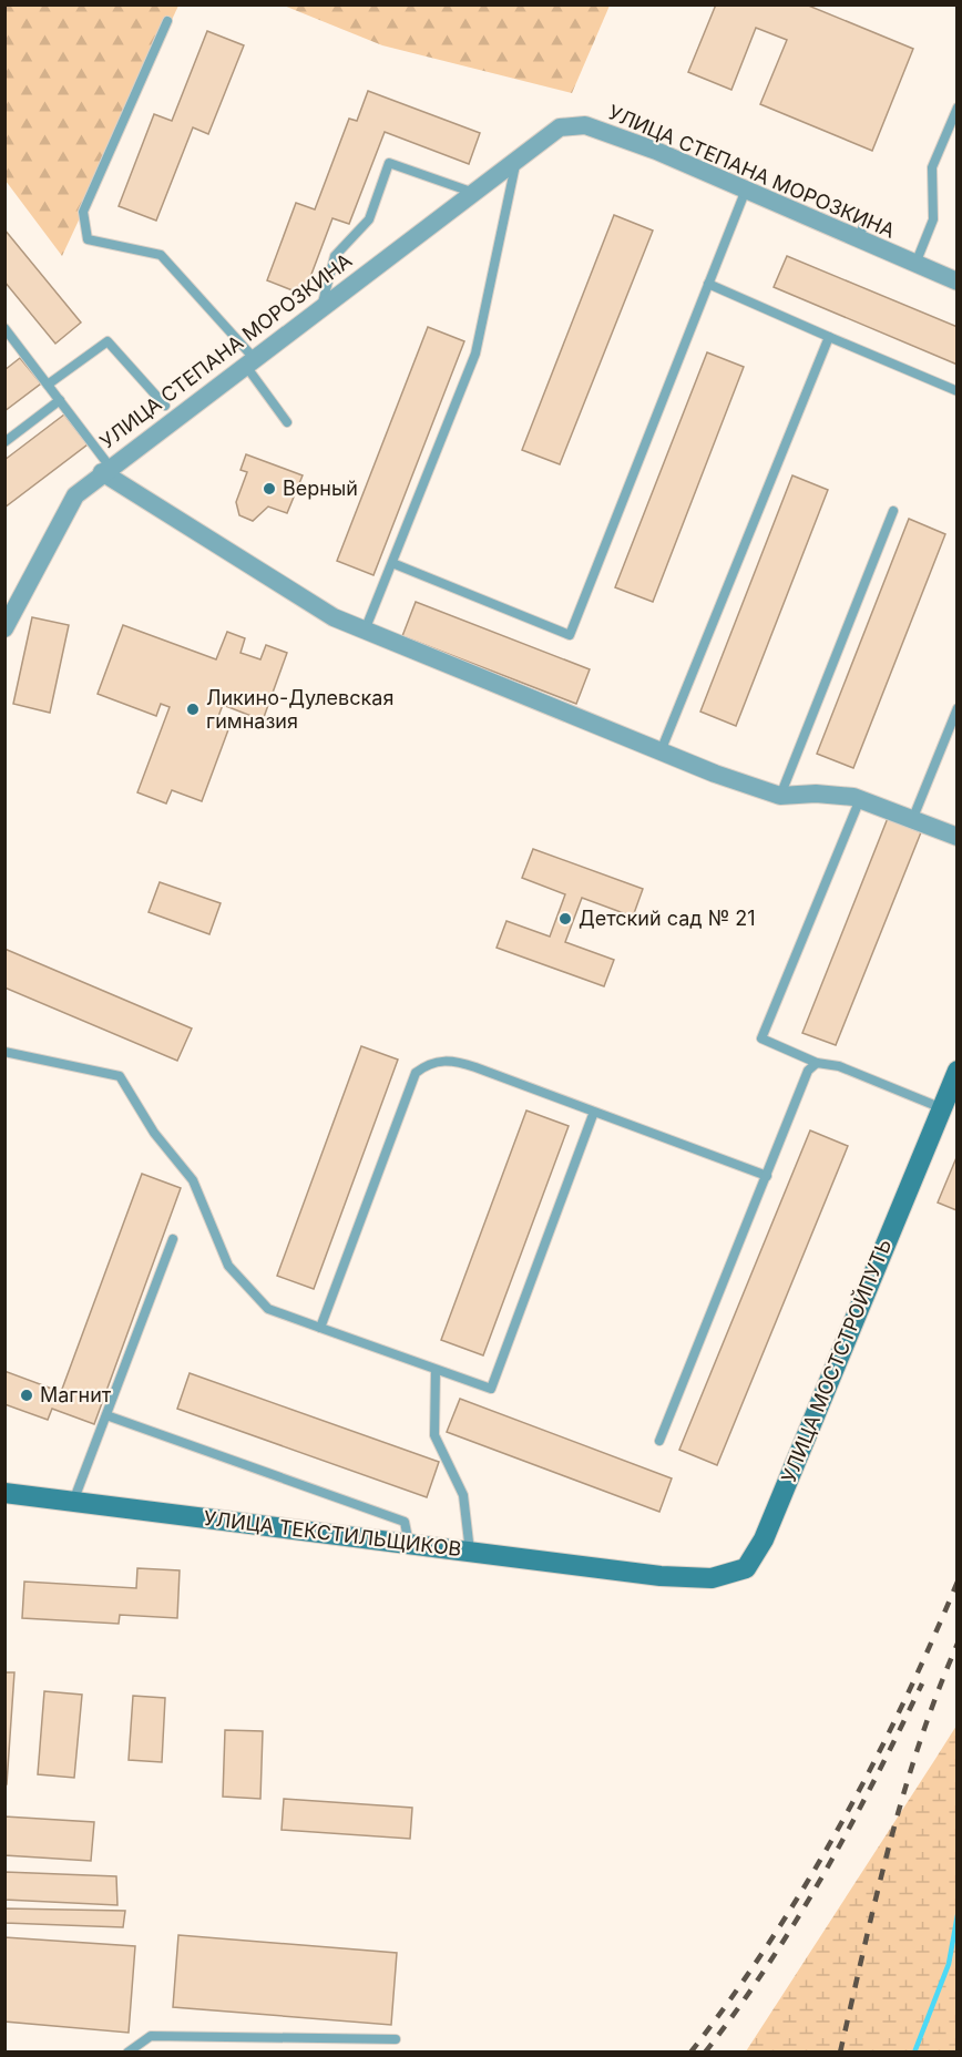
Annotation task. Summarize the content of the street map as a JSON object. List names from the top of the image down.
{
  "streets": {
    "street": ["УЛИЦА СТЕПАНА МОРОЗКИНА", "УЛИЦА МОСТСТРОЙПУТЬ", "УЛИЦА ТЕКСТИЛЬЩИКОВ"]
  },
  "crossings": [
    ["УЛИЦА МОСТСТРОЙПУТЬ", "УЛИЦА ТЕКСТИЛЬЩИКОВ"]
  ],
  "places": [
    "Верный",
    "Ликино-Дулевская гимназия",
    "Детский сад № 21",
    "Магнит"
  ]
}
